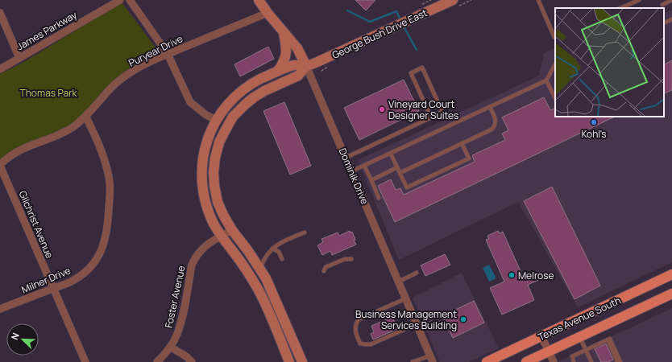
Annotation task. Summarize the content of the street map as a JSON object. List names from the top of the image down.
{
  "streets": {
    "main road": ["Texas Avenue South"],
    "street": [
      "James Parkway",
      "George Bush Drive East",
      "Puryear Drive",
      "Dominik Drive",
      "Gilchrist Avenue",
      "Milner Drive",
      "Foster Avenue"
    ]
  },
  "crossings": [
    ["George Bush Drive East", "Dominik Drive"],
    ["George Bush Drive East", "Foster Avenue"],
    ["Puryear Drive", "Dominik Drive"],
    ["Puryear Drive", "Gilchrist Avenue"],
    ["Puryear Drive", "Milner Drive"],
    ["Gilchrist Avenue", "Milner Drive"]
  ],
  "parks": ["Thomas Park"],
  "places": [
    "Vineyard Court Designer Suites",
    "Kohl's",
    "Melrose",
    "Business Management Services Building"
  ],
  "north": "top left"
}
